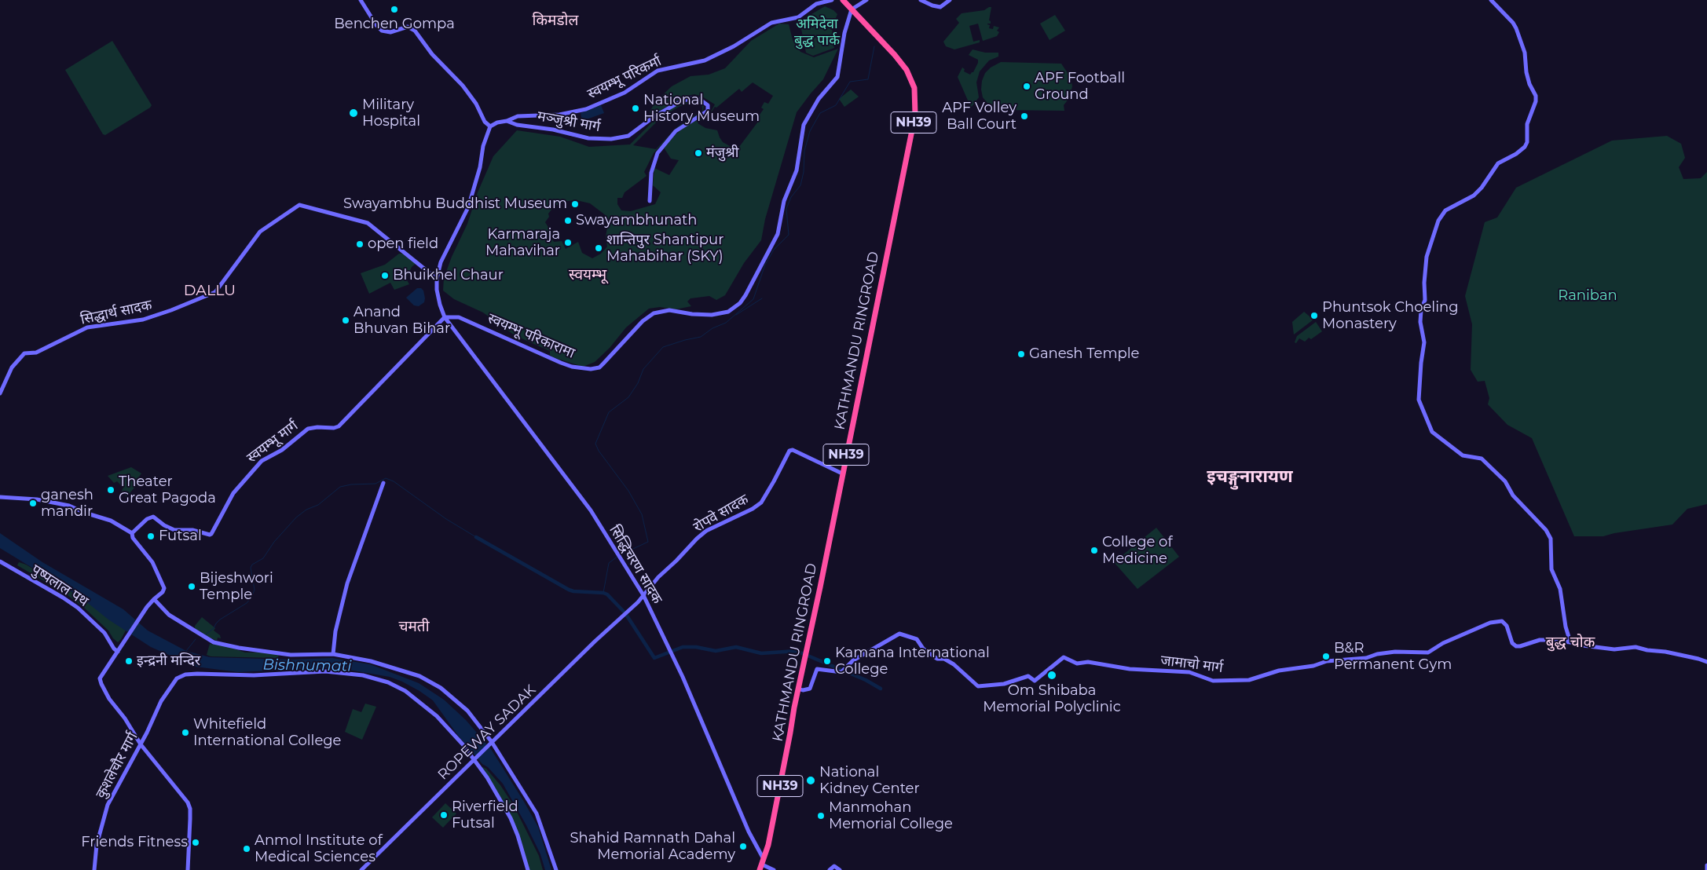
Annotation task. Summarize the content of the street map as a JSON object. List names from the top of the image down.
{
  "streets": {
    "highway": ["NH39", "KATHMANDU RINGROAD"],
    "main road": [
      "स्वयम्भू परिकर्मा",
      "मञ्जुश्री मार्ग",
      "सिद्धार्थ सादक",
      "स्वयम्भू परिकारामा",
      "स्वयम्भू मार्ग",
      "रोपवे सादक",
      "सिद्धिचरण सादक",
      "पुष्पलाल पथ",
      "जामाचो मार्ग",
      "ROPEWAY SADAK",
      "कुशलेचौर मार्ग"
    ]
  },
  "crossings": [
    ["स्वयम्भू परिकर्मा", "मञ्जुश्री मार्ग"],
    ["स्वयम्भू परिकारामा", "KATHMANDU RINGROAD"],
    ["स्वयम्भू परिकारामा", "स्वयम्भू मार्ग"],
    ["स्वयम्भू परिकारामा", "सिद्धिचरण सादक"],
    ["KATHMANDU RINGROAD", "रोपवे सादक"],
    ["KATHMANDU RINGROAD", "सिद्धिचरण सादक"],
    ["KATHMANDU RINGROAD", "जामाचो मार्ग"],
    ["स्वयम्भू मार्ग", "सिद्धिचरण सादक"],
    ["रोपवे सादक", "सिद्धिचरण सादक"],
    ["रोपवे सादक", "ROPEWAY SADAK"],
    ["सिद्धिचरण सादक", "ROPEWAY SADAK"],
    ["ROPEWAY SADAK", "कुशलेचौर मार्ग"]
  ],
  "districts": [
    "किमडोल",
    "स्वयम्भू",
    "DALLU",
    "इचङ्गुनारायण",
    "चमती",
    "बुद्ध चोक"
  ],
  "water": ["Bishnumati"],
  "parks": ["अमिदेवा बुद्ध पार्क", "Raniban"],
  "places": [
    "Benchen Gompa",
    "APF Football Ground",
    "National History Museum",
    "Military Hospital",
    "APF Volley Ball Court",
    "मंजुश्री",
    "Swayambhu Buddhist Museum",
    "Swayambhunath",
    "Karmaraja Mahavihar",
    "open field",
    "शान्तिपुर Shantipur Mahabihar (SKY)",
    "Bhuikhel Chaur",
    "Phuntsok Choeling Monastery",
    "Anand Bhuvan Bihar",
    "Ganesh Temple",
    "Theater Great Pagoda",
    "ganesh mandir",
    "Futsal",
    "College of Medicine",
    "Bijeshwori Temple",
    "B&R Permanent Gym",
    "इन्द्रनी मन्दिर",
    "Kamana International College",
    "Om Shibaba Memorial Polyclinic",
    "Whitefield International College",
    "National Kidney Center",
    "Riverfield Futsal",
    "Manmohan Memorial College",
    "Friends Fitness",
    "Shahid Ramnath Dahal Memorial Academy",
    "Anmol Institute of Medical Sciences"
  ]
}
